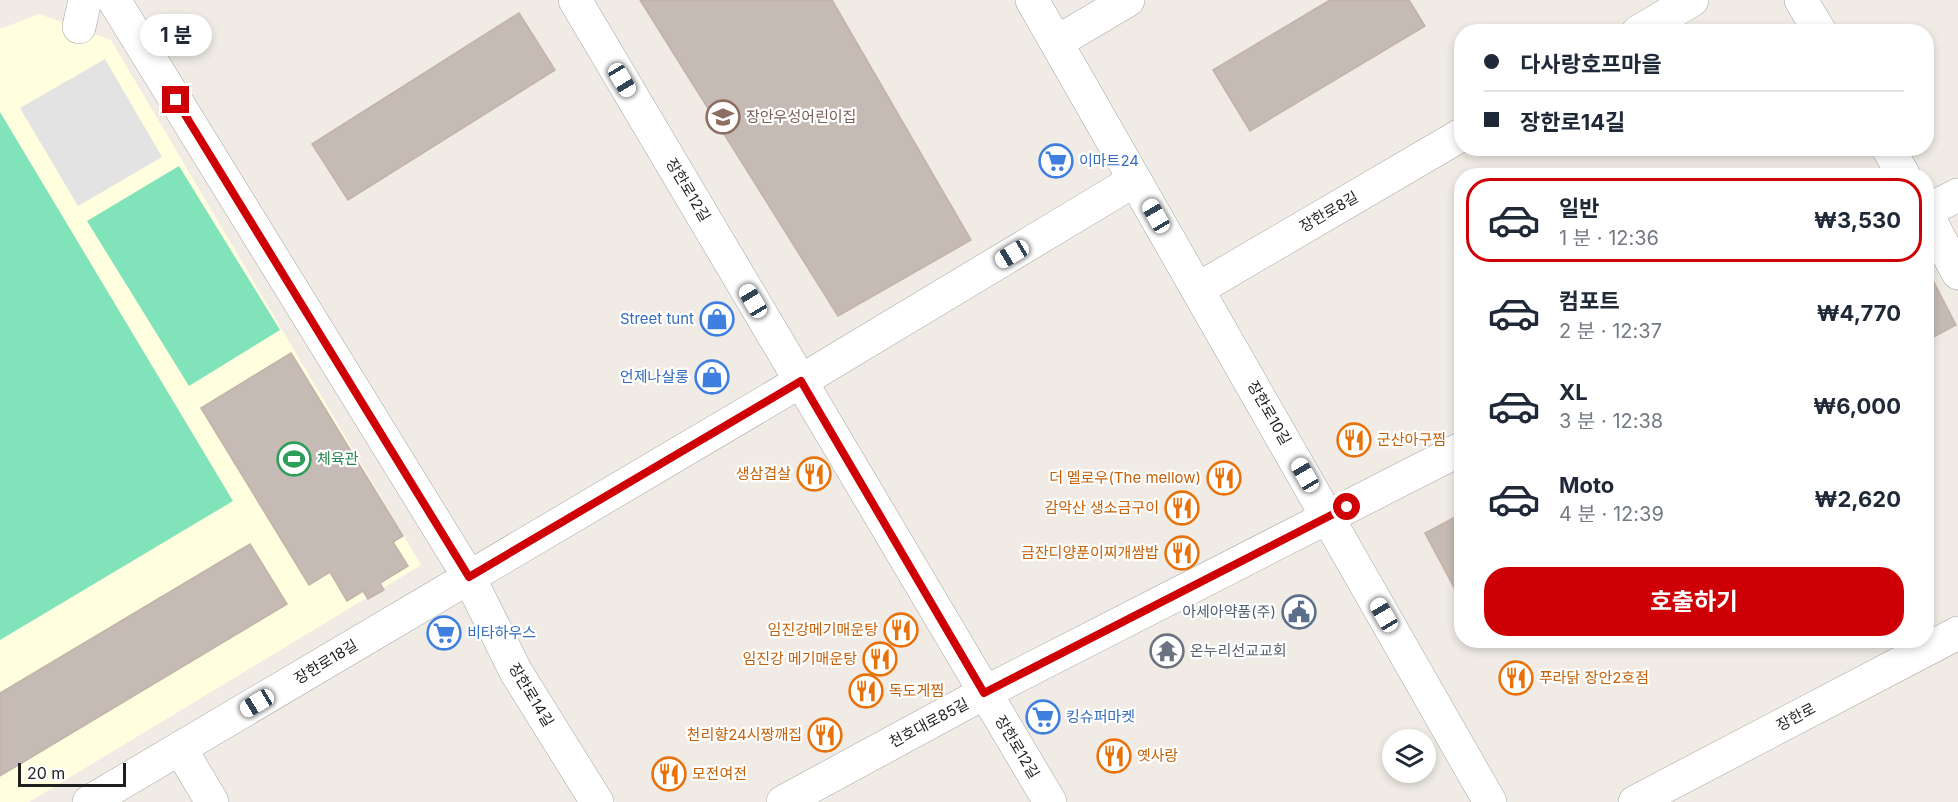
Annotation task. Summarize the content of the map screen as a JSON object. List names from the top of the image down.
{
  "streets": {
    "street": [
      "장한로12길",
      "장한로8길",
      "장한로10길",
      "장한로18길",
      "장한로14길",
      "장한로",
      "천호대로85길"
    ]
  },
  "crossings": [
    ["장한로12길", "천호대로85길"],
    ["장한로8길", "장한로10길"],
    ["장한로10길", "천호대로85길"],
    ["장한로18길", "장한로14길"]
  ],
  "places": {
    "school or university": ["장안우성어린이집"],
    "supermarket": ["이마트24", "비타하우스", "킹슈퍼마켓"],
    "shop": ["Street tunt", "언제나살롱"],
    "restaurant": [
      "군산아구찜",
      "생삼겹살",
      "더 멜로우(The mellow)",
      "감악산 생소금구이",
      "금잔디양푼이찌개쌈밥",
      "임진강메기매운탕",
      "임진강 메기매운탕",
      "푸라닭 장안2호점",
      "독도게찜",
      "천리향24시짱깨집",
      "옛사랑",
      "모전여전"
    ],
    "sports": ["체육관"],
    "public building": ["아세아약품(주)"],
    "temple": ["온누리선교교회"]
  },
  "scale_bar": "20 m",
  "page": {
    "bubble": "1 분",
    "banner": ["다사랑호프마을", "장한로14길"],
    "list": [
      {
        "name": "일반",
        "note": "1 분 · 12:36",
        "value": "₩3,530"
      },
      {
        "name": "컴포트",
        "note": "2 분 · 12:37",
        "value": "₩4,770"
      },
      {
        "name": "XL",
        "note": "3 분 · 12:38",
        "value": "₩6,000"
      },
      {
        "name": "Moto",
        "note": "4 분 · 12:39",
        "value": "₩2,620"
      }
    ],
    "buttons": "호출하기",
    "scale": "20 m"
  }
}
